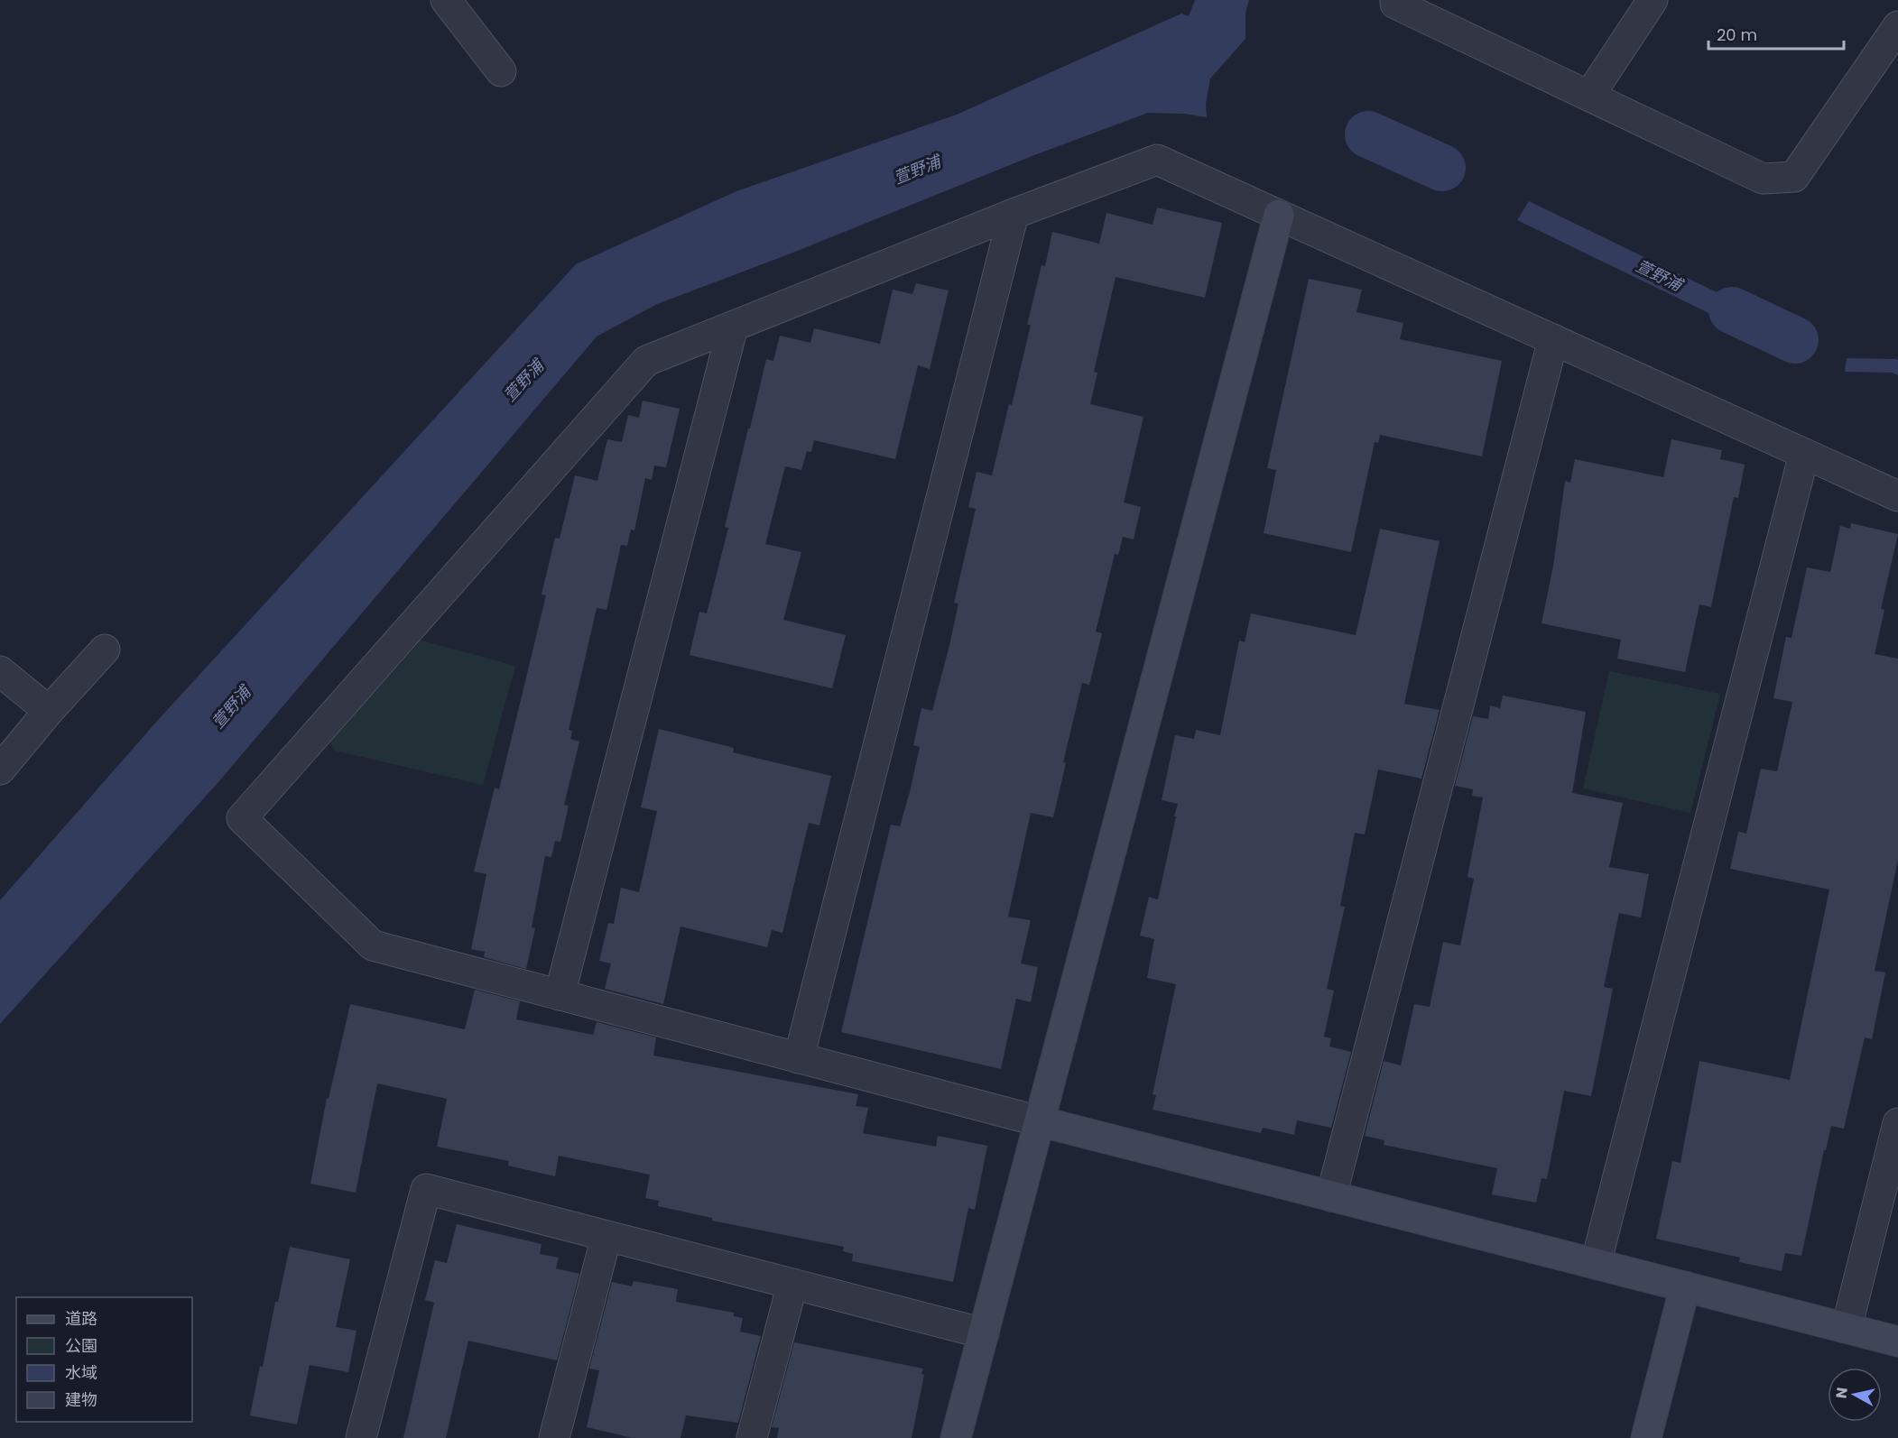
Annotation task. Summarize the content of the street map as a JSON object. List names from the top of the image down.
{
  "water": ["萱野浦"],
  "legend": [
    "道路",
    "公園",
    "水域",
    "建物"
  ],
  "scale_bar": "20 m",
  "north": "left"
}
